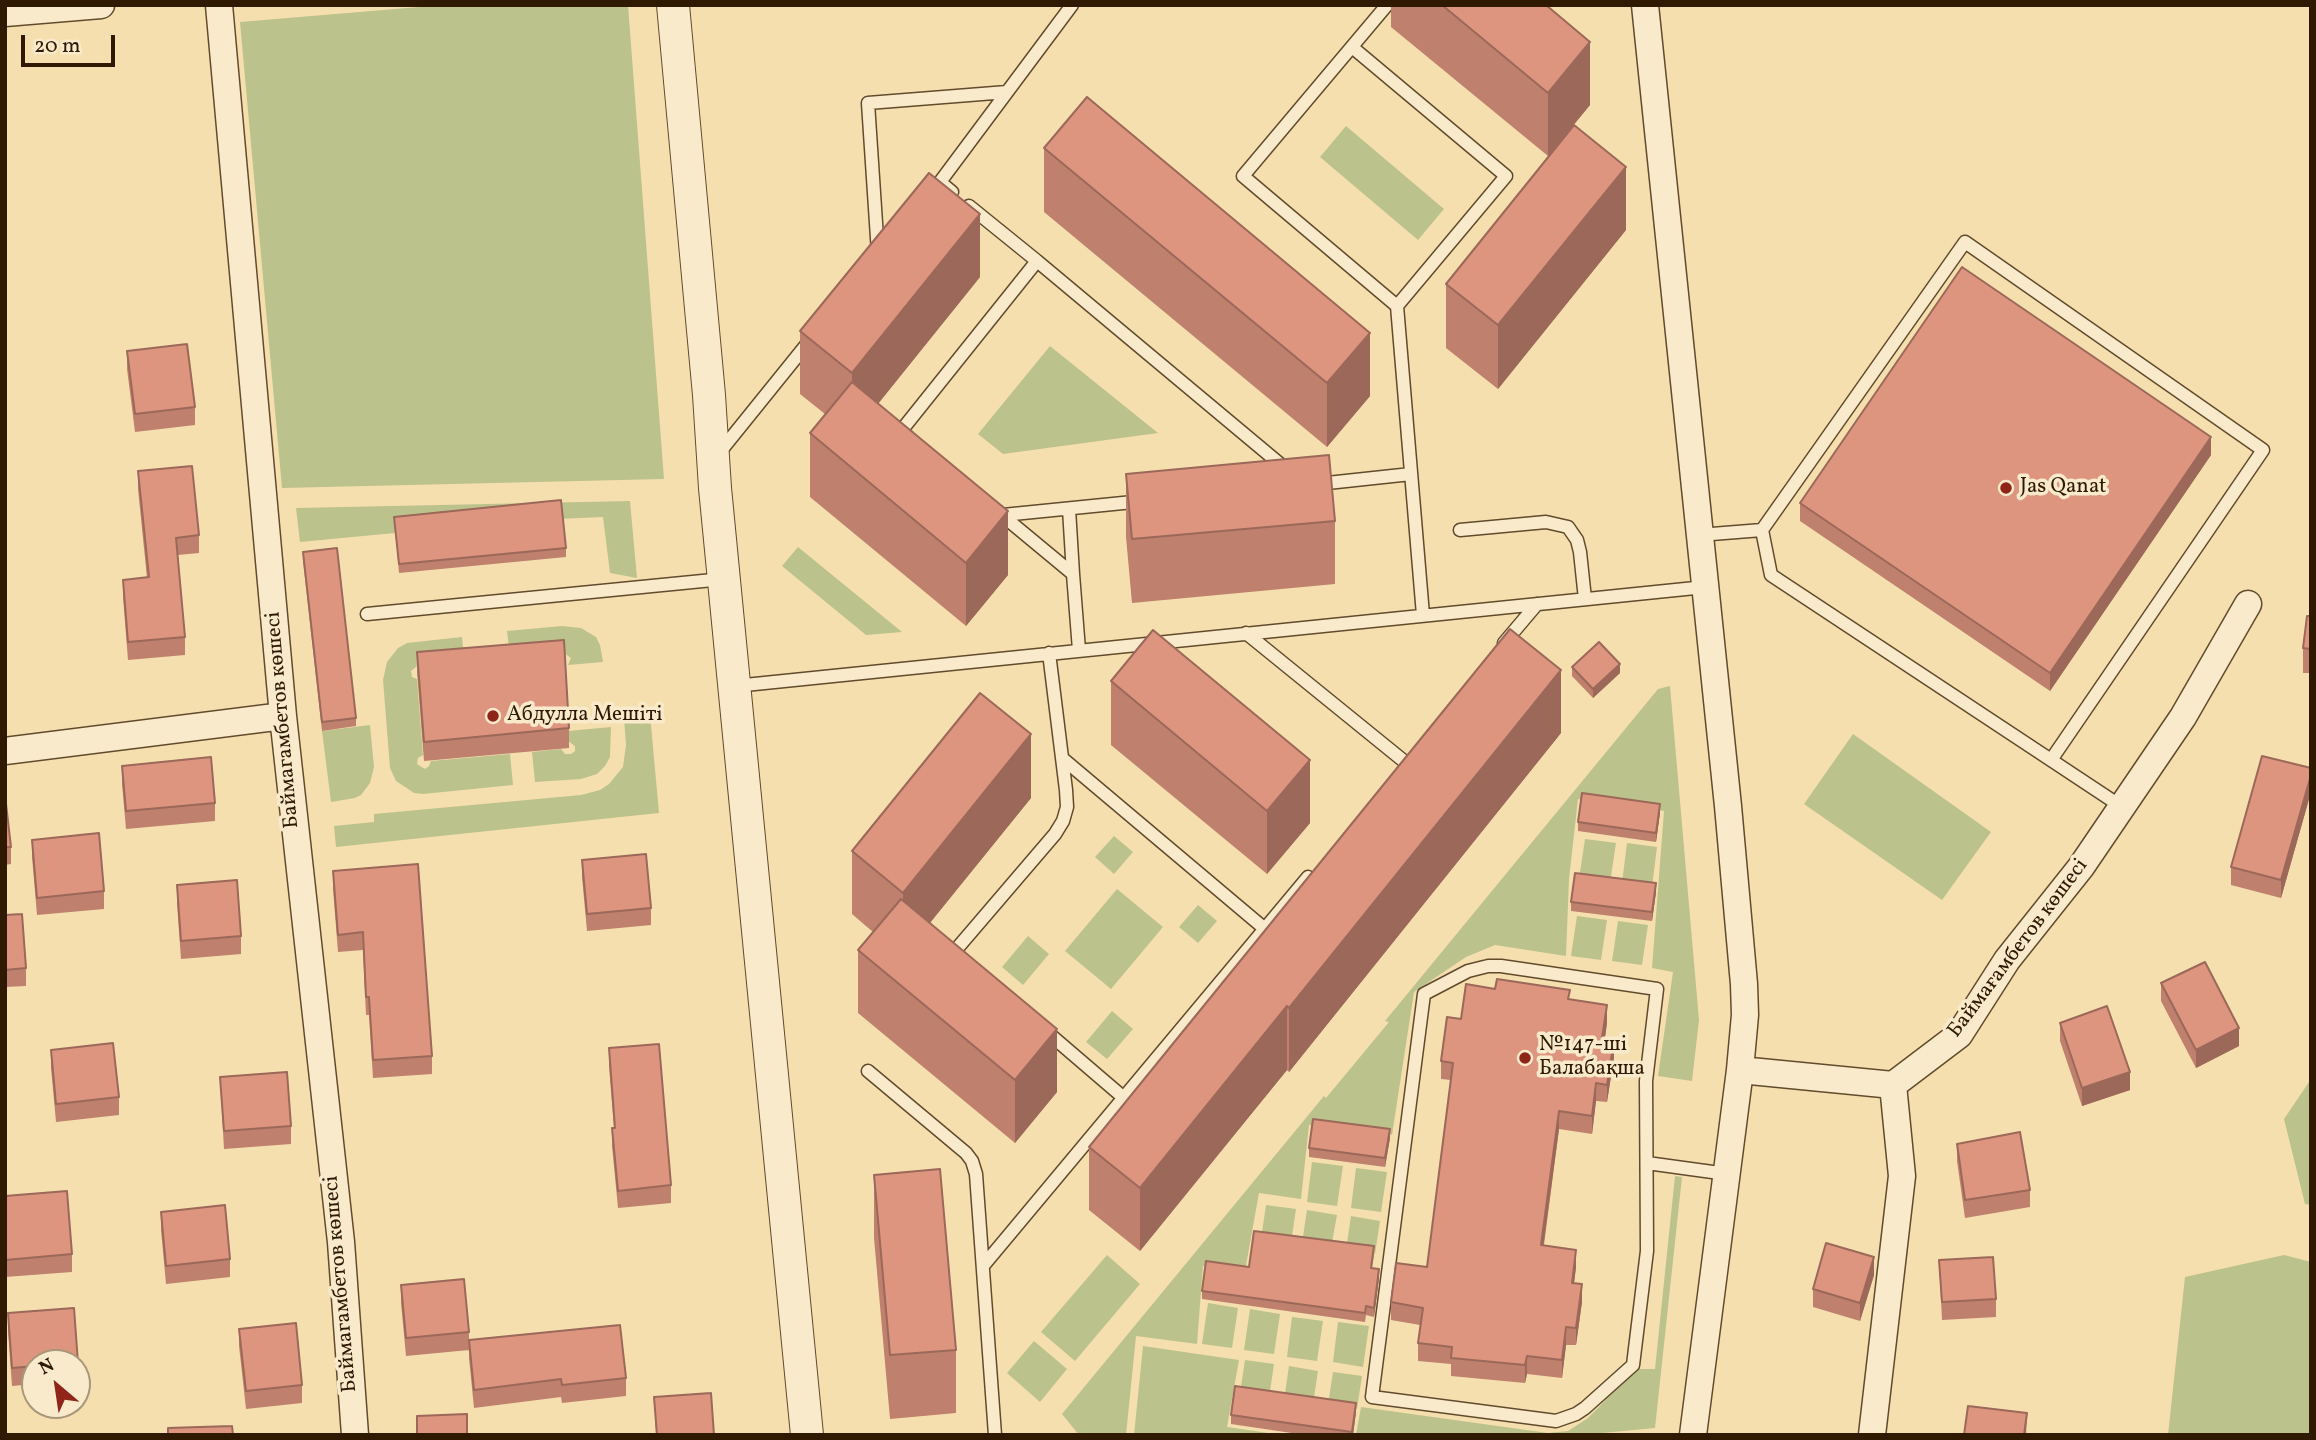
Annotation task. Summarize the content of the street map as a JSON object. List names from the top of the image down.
{
  "streets": {
    "street": ["Баймагамбетов көшесі", "Баймағамбетов көшесі"]
  },
  "places": ["Jas Qanat", "Абдулла Мешіті", "№147-ші Балабақша"],
  "scale_bar": "20 m",
  "north": "top left"
}
